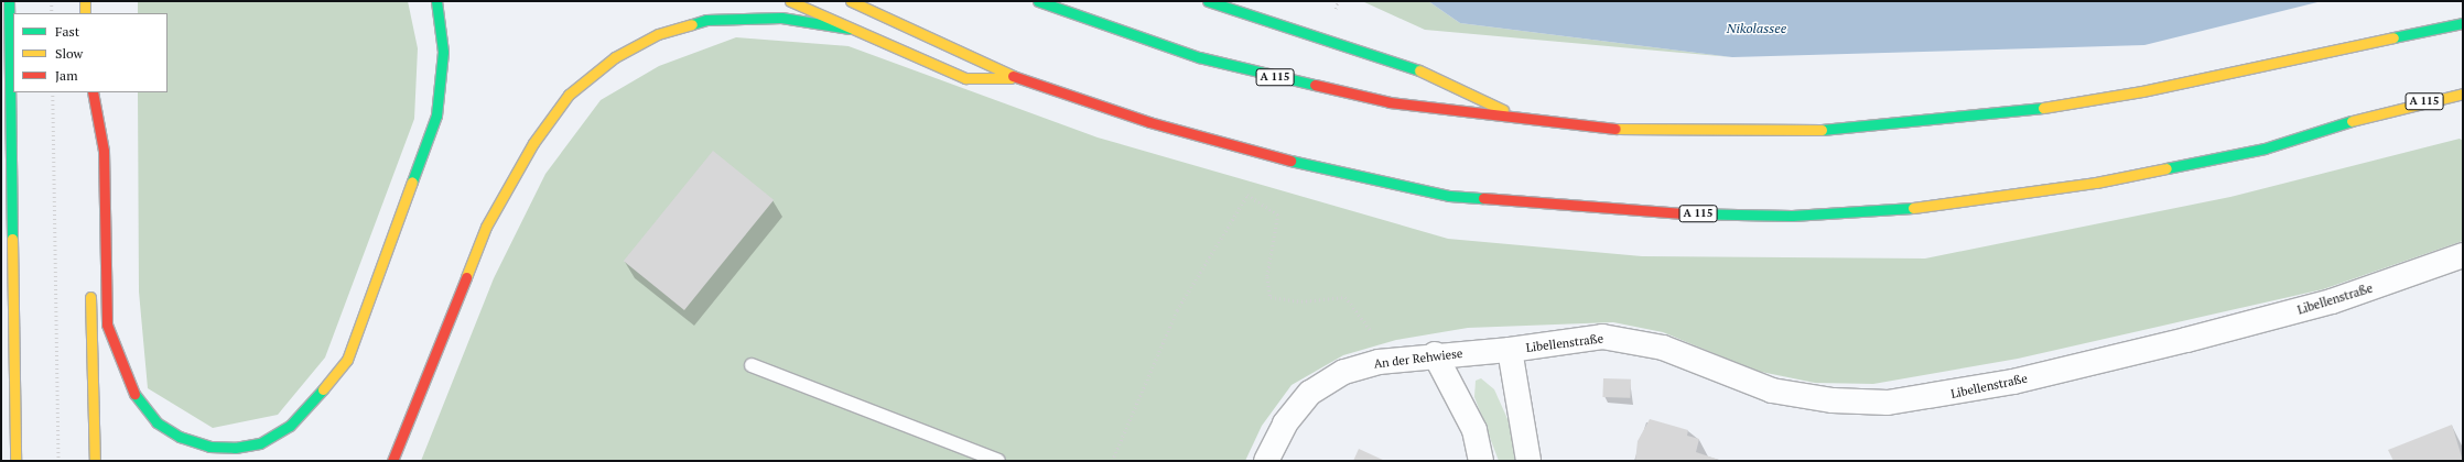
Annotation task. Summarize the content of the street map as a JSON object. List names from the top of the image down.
{
  "streets": {
    "main road": ["A 115"],
    "street": ["Libellenstraße", "An der Rehwiese"]
  },
  "crossings": [
    ["Libellenstraße", "An der Rehwiese"]
  ],
  "water": ["Nikolassee"],
  "legend": ["Fast", "Slow", "Jam"]
}
